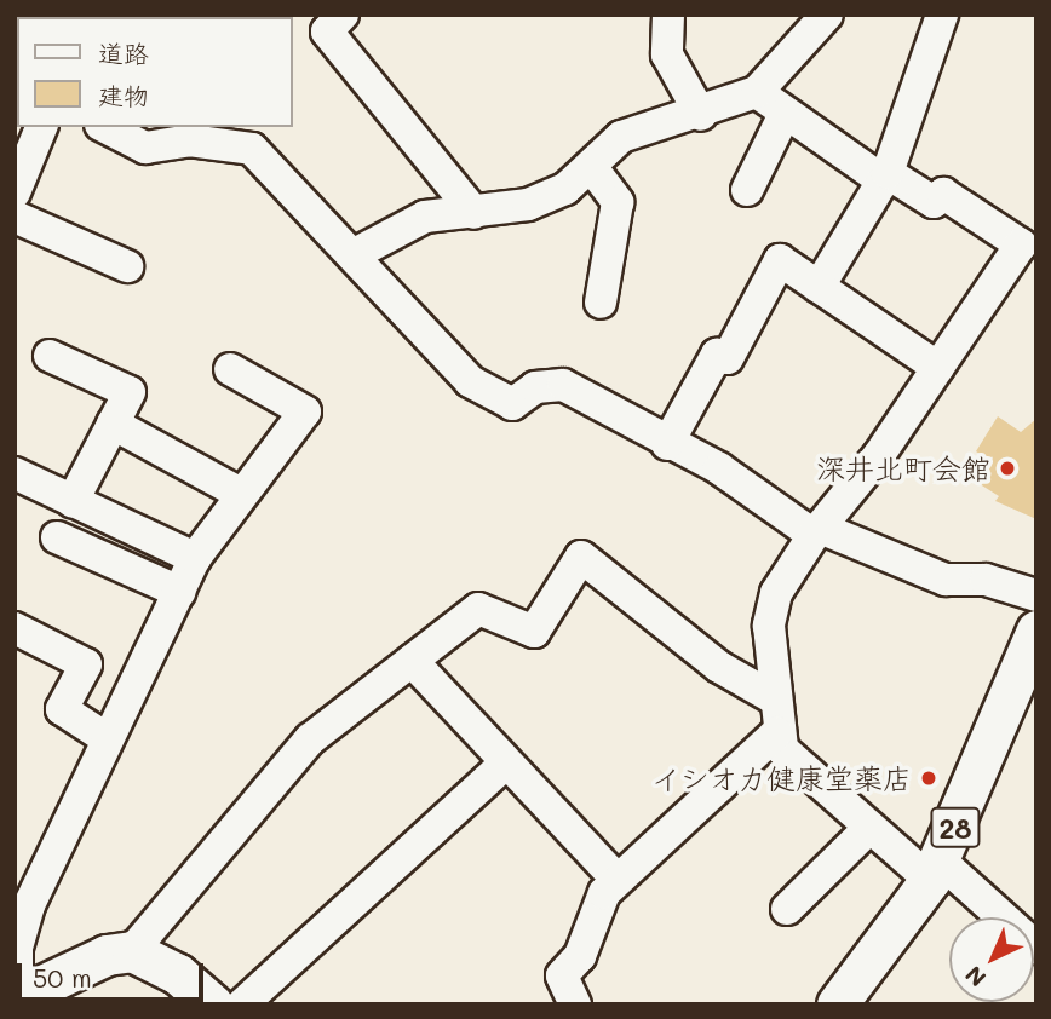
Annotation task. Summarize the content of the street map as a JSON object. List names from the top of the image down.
{
  "streets": {
    "main road": ["28"]
  },
  "places": ["深井北町会館", "イシオカ健康堂薬店"],
  "legend": ["道路", "建物"],
  "scale_bar": "50 m",
  "north": "bottom left"
}
